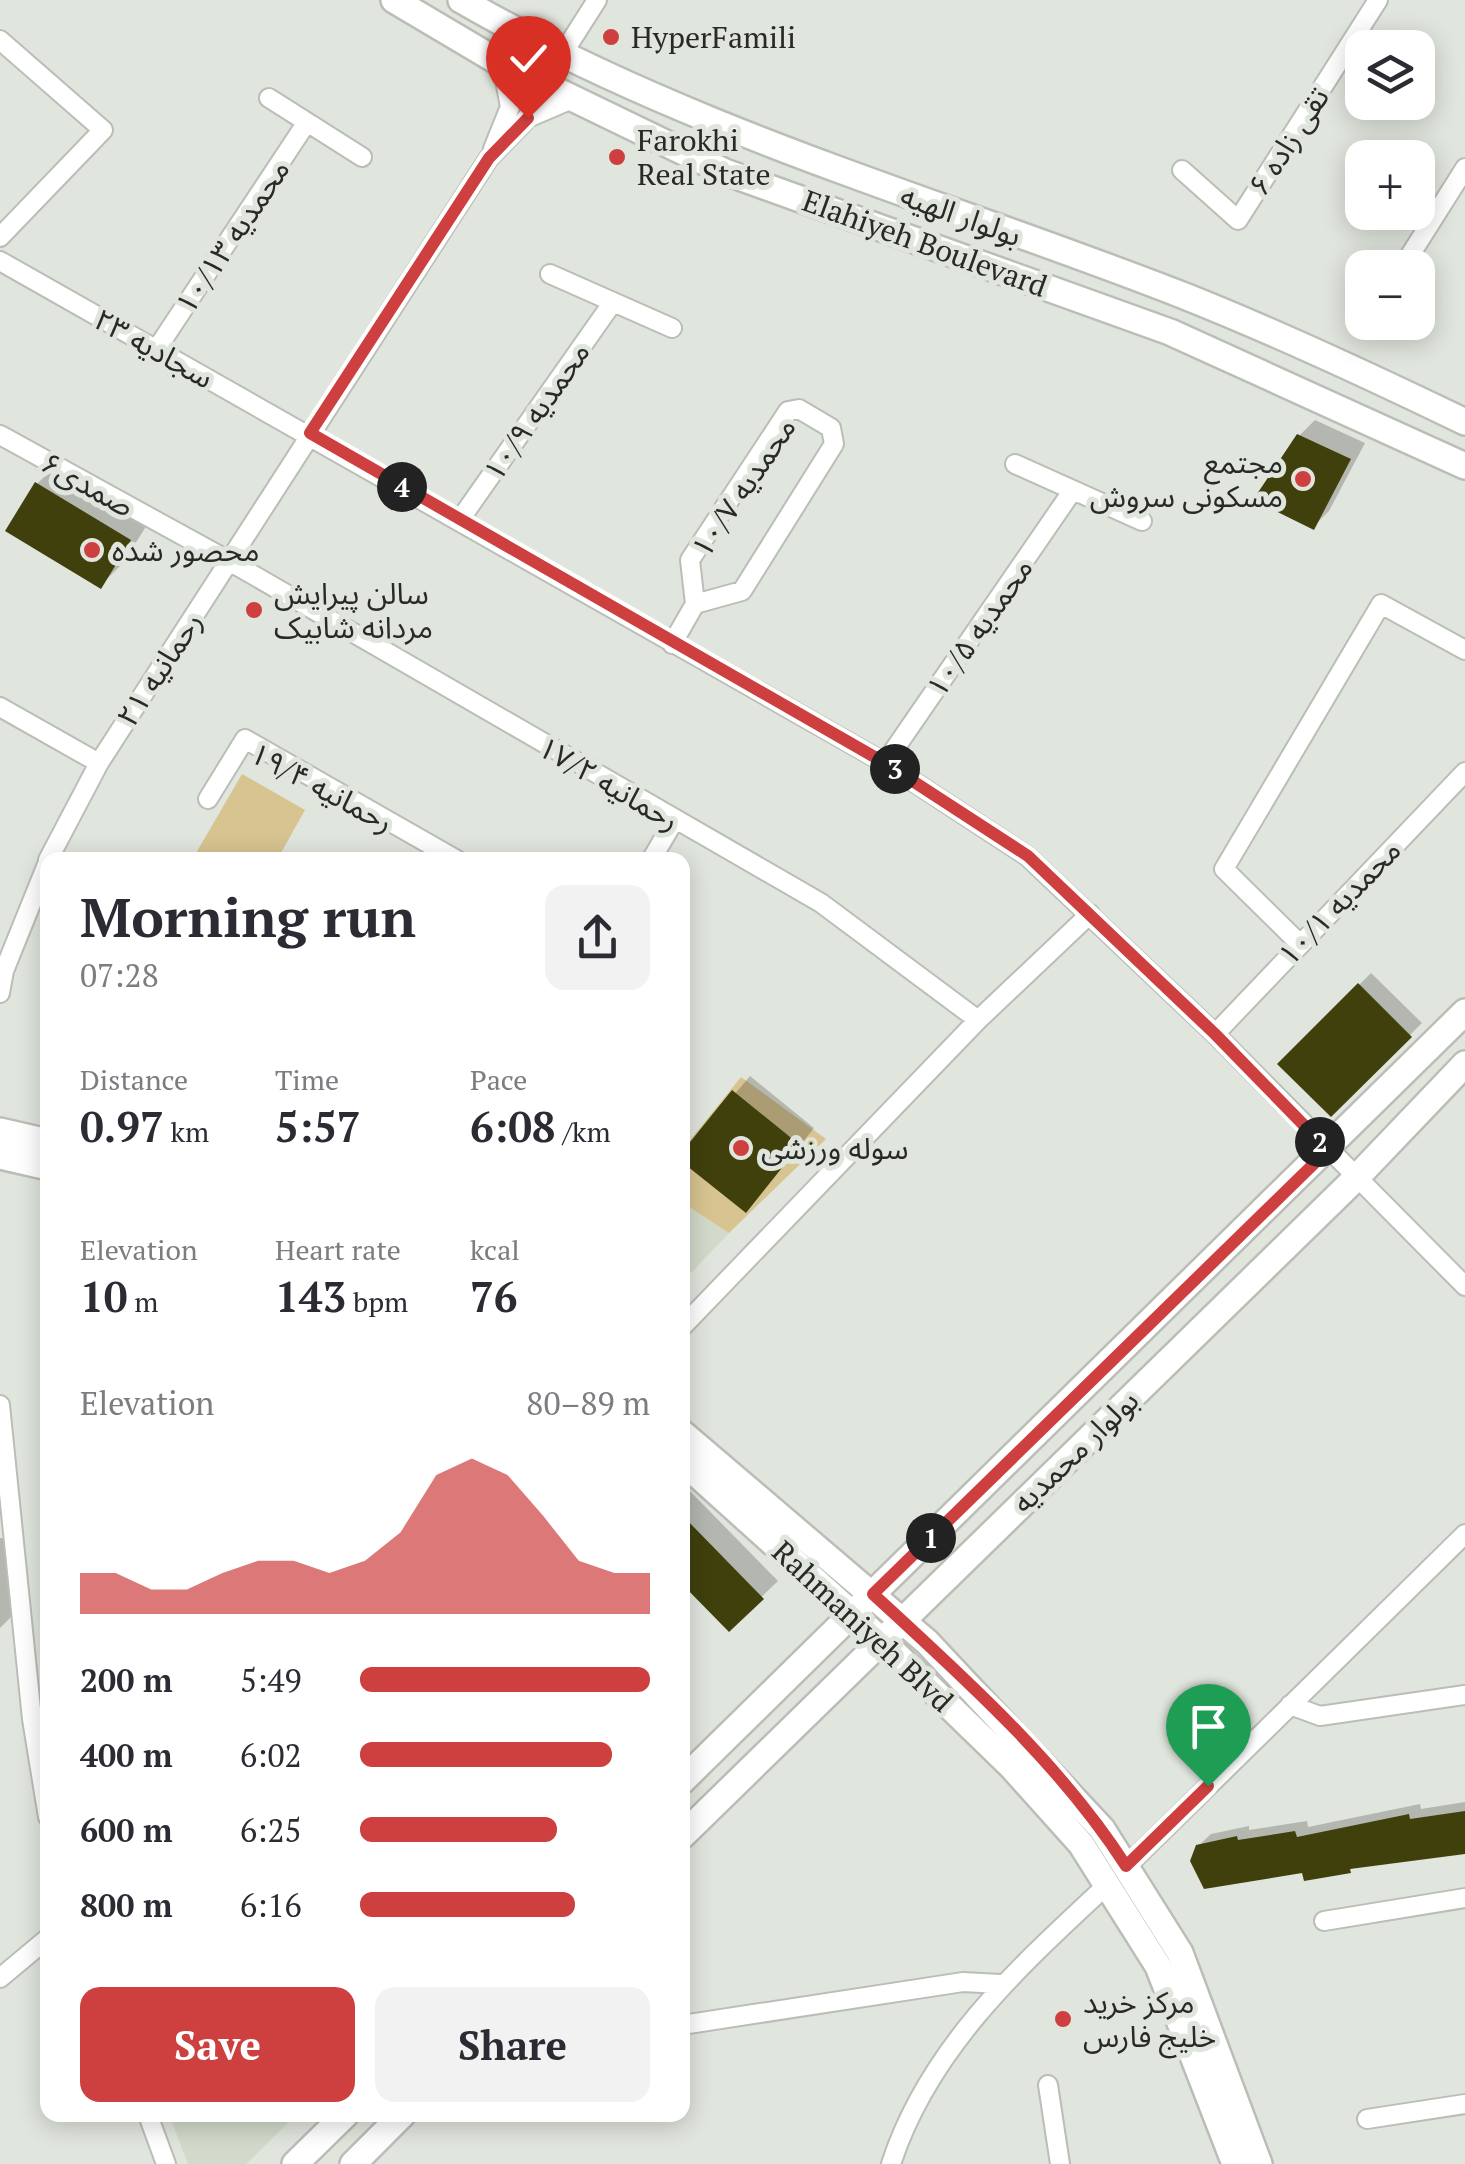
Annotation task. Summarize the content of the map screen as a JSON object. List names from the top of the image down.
{
  "streets": {
    "main road": [
      "بولوار الهیه",
      "Elahiyeh Boulevard",
      "بولوار محمدیه",
      "Rahmaniyeh Blvd"
    ],
    "street": [
      "تقی زاده ۶",
      "محمدیه ۱۰/۱۳",
      "سجادیه ۲۳",
      "محمدیه ۱۰/۹",
      "صمدی۶",
      "محمدیه ۱۰/۷",
      "محمدیه ۱۰/۵",
      "رحمانیه ۲۱",
      "رحمانیه ۱۷/۲",
      "رحمانیه ۱۹/۴",
      "محمدیه ۱۰/۱"
    ]
  },
  "crossings": [
    ["محمدیه ۱۰/۱۳", "سجادیه ۲۳"],
    ["سجادیه ۲۳", "محمدیه ۱۰/۹"],
    ["سجادیه ۲۳", "محمدیه ۱۰/۷"],
    ["سجادیه ۲۳", "محمدیه ۱۰/۵"],
    ["سجادیه ۲۳", "رحمانیه ۲۱"],
    ["سجادیه ۲۳", "محمدیه ۱۰/۱"],
    ["سجادیه ۲۳", "بولوار محمدیه"],
    ["صمدی۶", "رحمانیه ۲۱"],
    ["صمدی۶", "رحمانیه ۱۷/۲"],
    ["رحمانیه ۲۱", "رحمانیه ۱۷/۲"],
    ["بولوار محمدیه", "Rahmaniyeh Blvd"]
  ],
  "places": [
    "HyperFamili",
    "Farokhi Real State",
    "مجتمع مسکونی سروش",
    "محصور شده",
    "سالن پیرایش مردانه شابیک",
    "سوله ورزشی",
    "مرکز خرید خلیج فارس"
  ],
  "page": {
    "map_buttons": ["+", "−"],
    "pins": [
      "4",
      "3",
      "2",
      "1"
    ],
    "heading": ["Morning run", "07:28"],
    "stats": [
      ["Distance", "0.97 km"],
      ["Time", "5:57"],
      ["Pace", "6:08 /km"],
      ["Elevation", "10 m"],
      ["Heart rate", "143 bpm"],
      ["kcal", "76"]
    ],
    "chart": ["Elevation", "80–89 m"],
    "list": [
      {
        "name": "200 m",
        "note": "5:49"
      },
      {
        "name": "400 m",
        "note": "6:02"
      },
      {
        "name": "600 m",
        "note": "6:25"
      },
      {
        "name": "800 m",
        "note": "6:16"
      }
    ],
    "buttons": ["Save", "Share"]
  }
}
